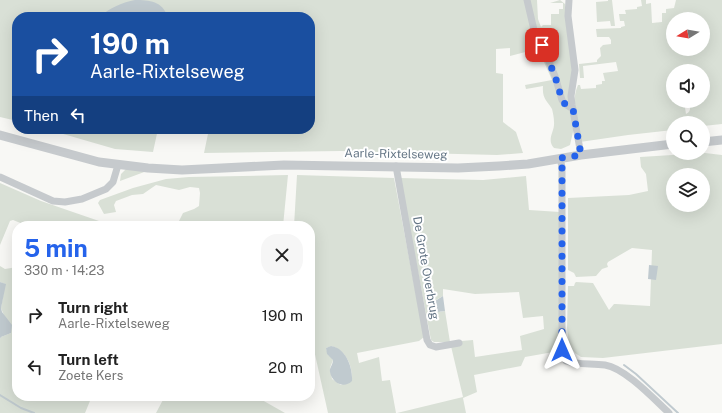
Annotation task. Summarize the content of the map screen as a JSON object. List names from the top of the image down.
{
  "streets": {
    "street": ["Aarle-Rixtelseweg", "De Grote Overbrug"]
  },
  "crossings": [
    ["Aarle-Rixtelseweg", "De Grote Overbrug"]
  ],
  "north": "left",
  "page": {
    "turn": ["190 m", "Aarle-Rixtelseweg"],
    "then": "Then",
    "heading": ["5 min", "330 m · 14:23"],
    "list": [
      {
        "name": "Turn right",
        "note": "Aarle-Rixtelseweg",
        "value": "190 m"
      },
      {
        "name": "Turn left",
        "note": "Zoete Kers",
        "value": "20 m"
      }
    ]
  }
}
